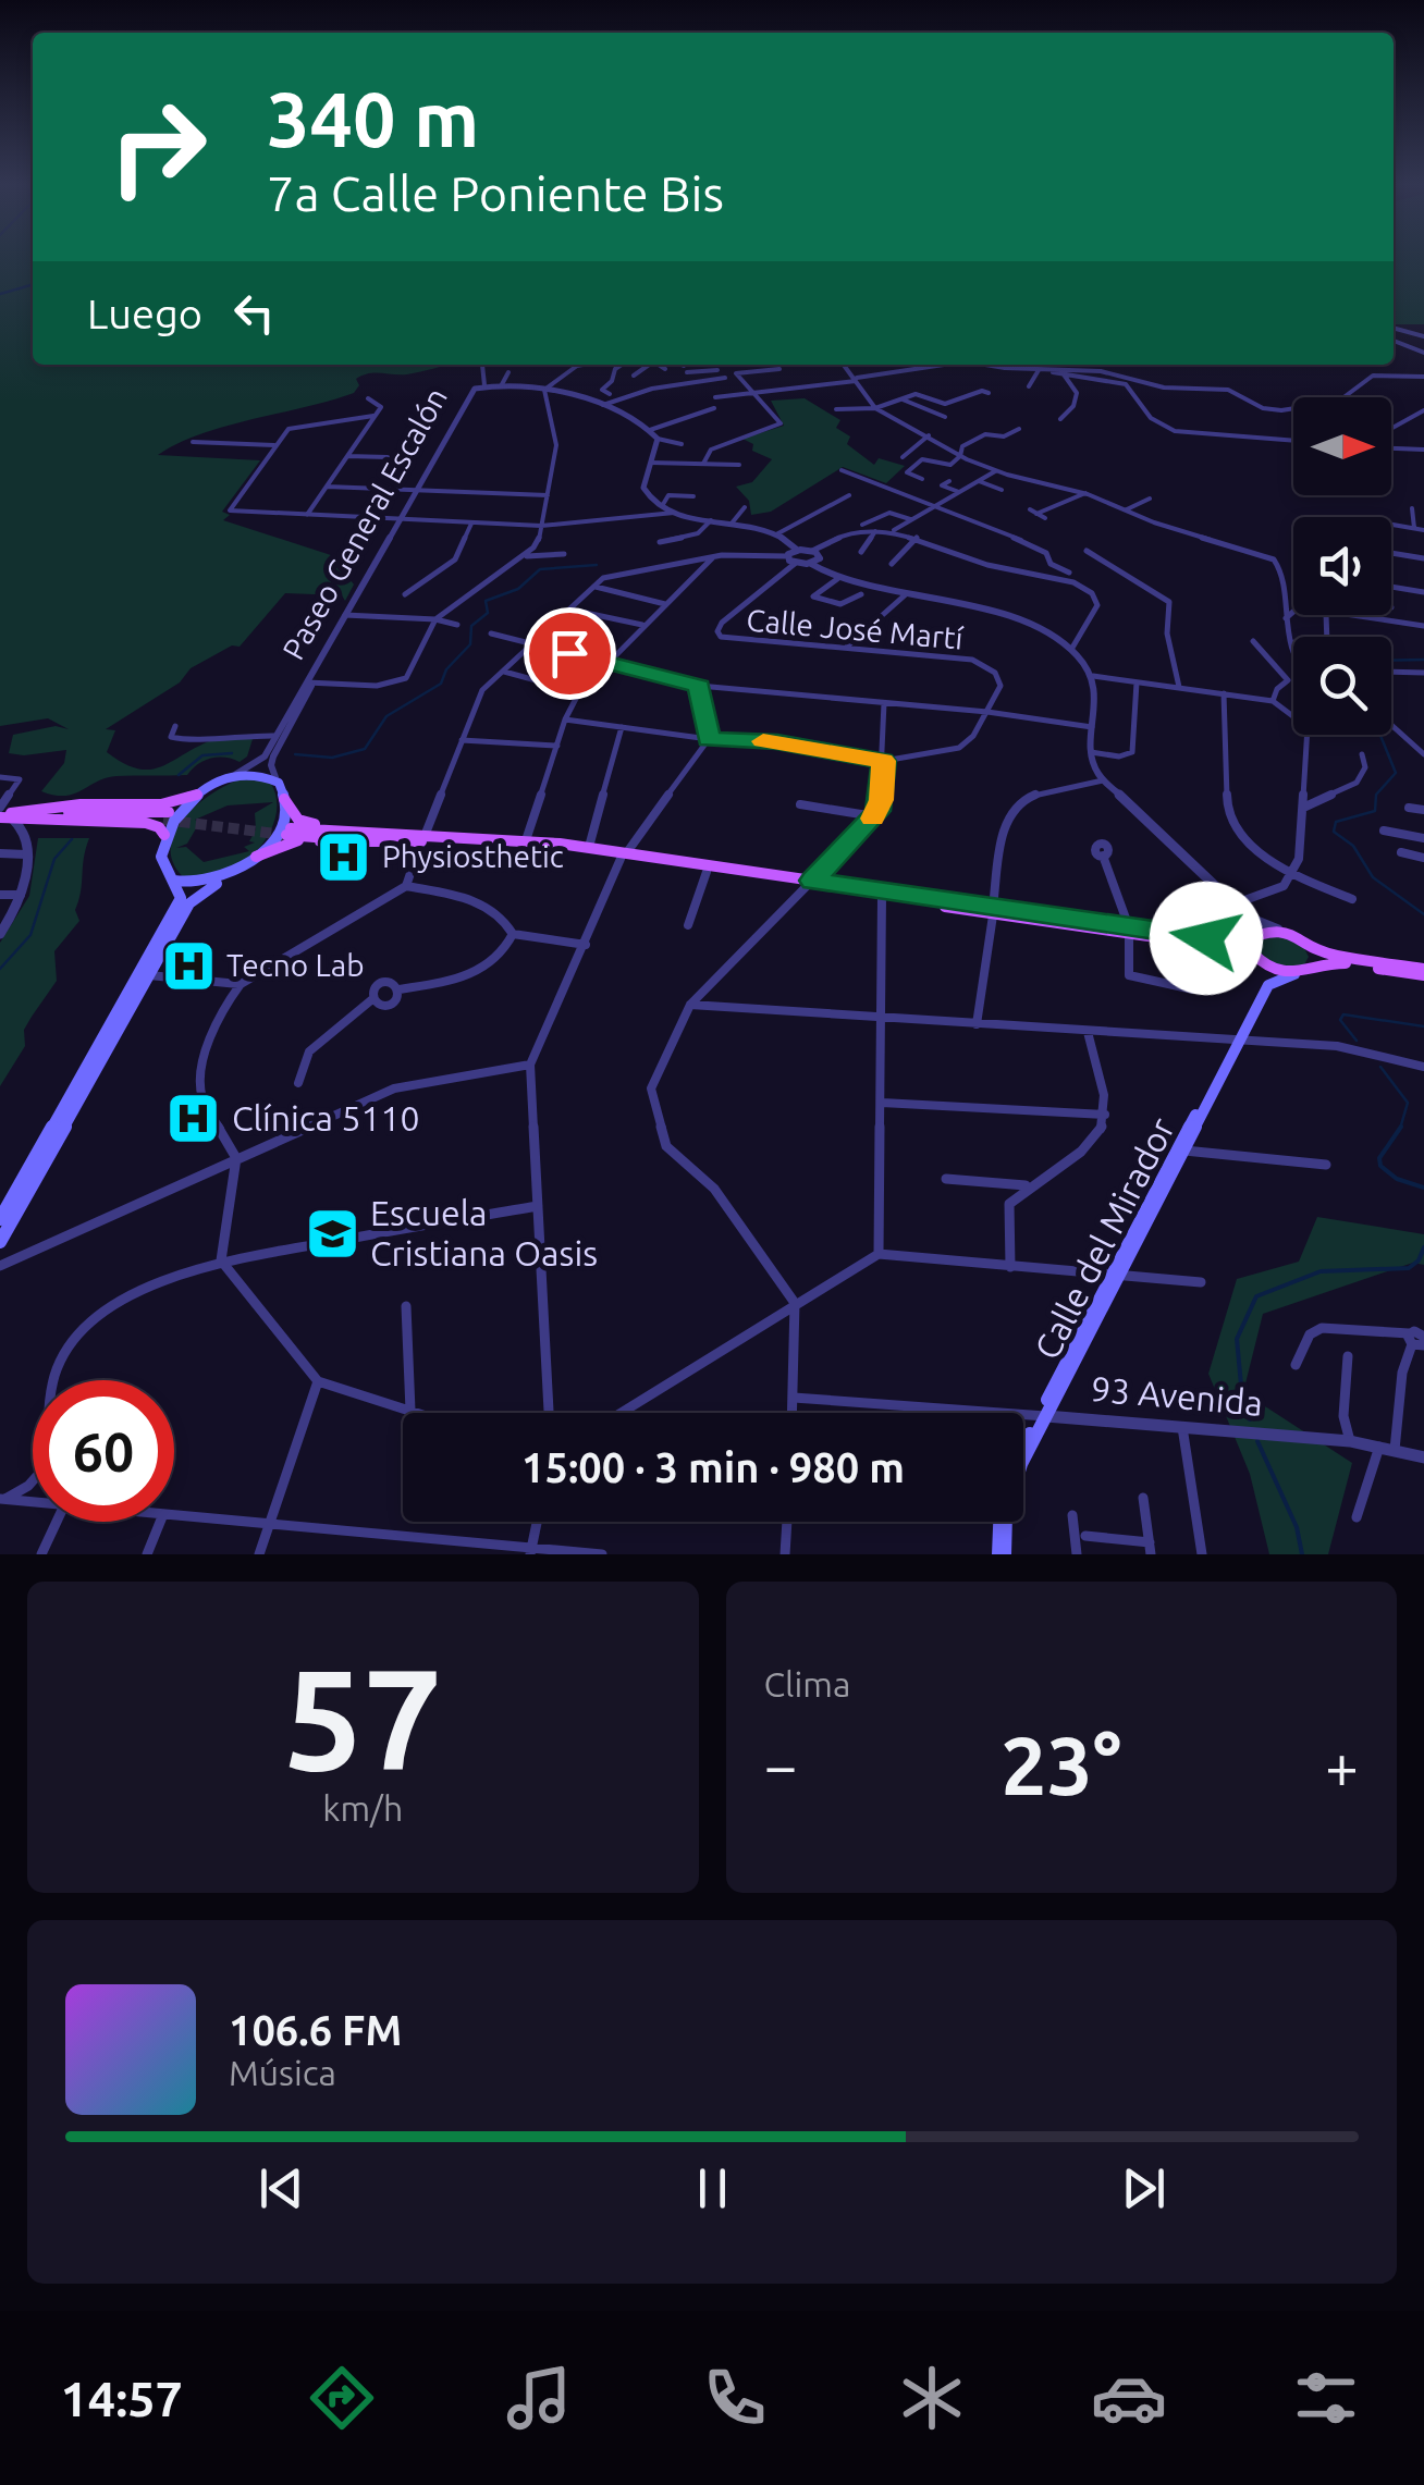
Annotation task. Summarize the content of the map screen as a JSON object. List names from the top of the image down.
{
  "streets": {
    "main road": ["Calle del Mirador"],
    "street": ["Paseo General Escalón", "Calle José Martí", "93 Avenida"]
  },
  "crossings": [
    ["Calle del Mirador", "93 Avenida"]
  ],
  "places": {
    "hospital": ["Physiosthetic", "Tecno Lab", "Clínica 5110"],
    "school or university": ["Escuela Cristiana Oasis"]
  },
  "north": "right",
  "page": {
    "turn": ["340 m", "7a Calle Poniente Bis"],
    "then": "Luego",
    "limit": "60",
    "trip": "15:00 · 3 min · 980 m",
    "tile": [
      ["57", "km/h"],
      "Clima"
    ],
    "heat": ["−", "23°", "+"],
    "song": ["106.6 FM", "Música"],
    "tabs": "14:57"
  }
}
